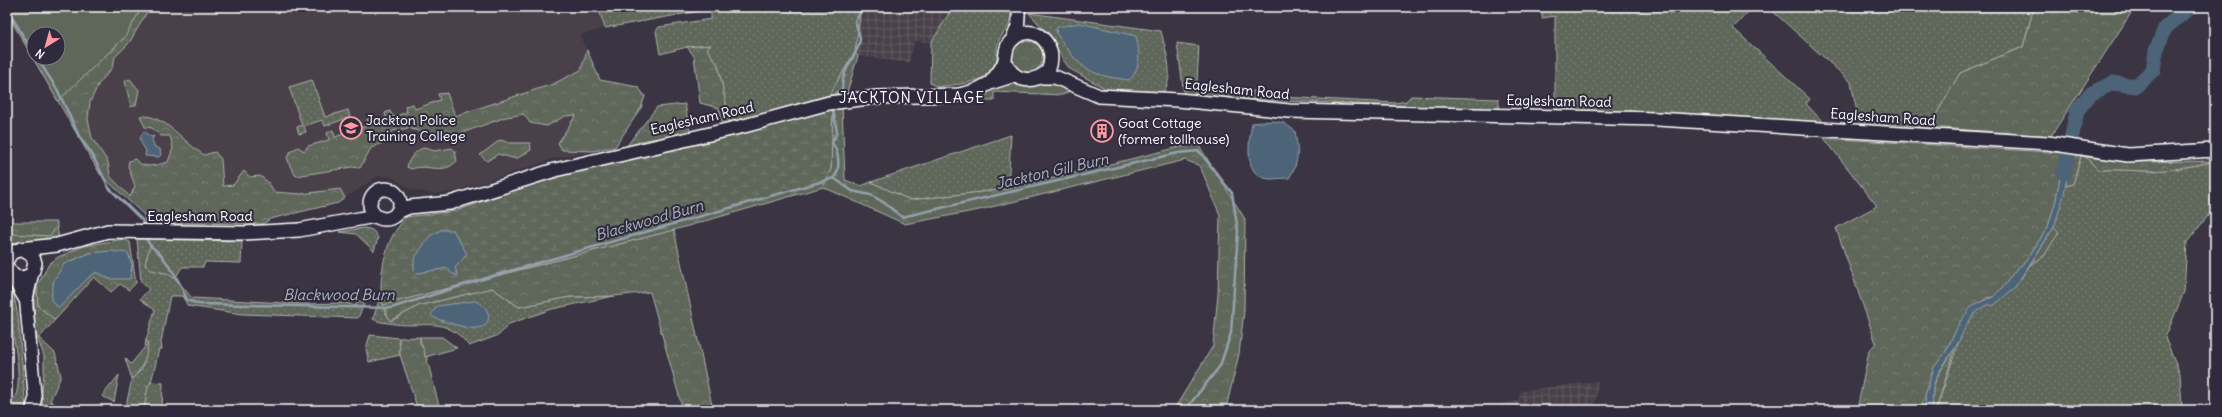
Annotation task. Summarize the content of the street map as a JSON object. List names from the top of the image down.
{
  "streets": {
    "main road": ["Eaglesham Road"]
  },
  "districts": ["JACKTON VILLAGE"],
  "water": ["Jackton Gill Burn", "Blackwood Burn"],
  "places": {
    "school or university": ["Jackton Police Training College"],
    "building": ["Goat Cottage (former tollhouse)"]
  },
  "north": "bottom left"
}
